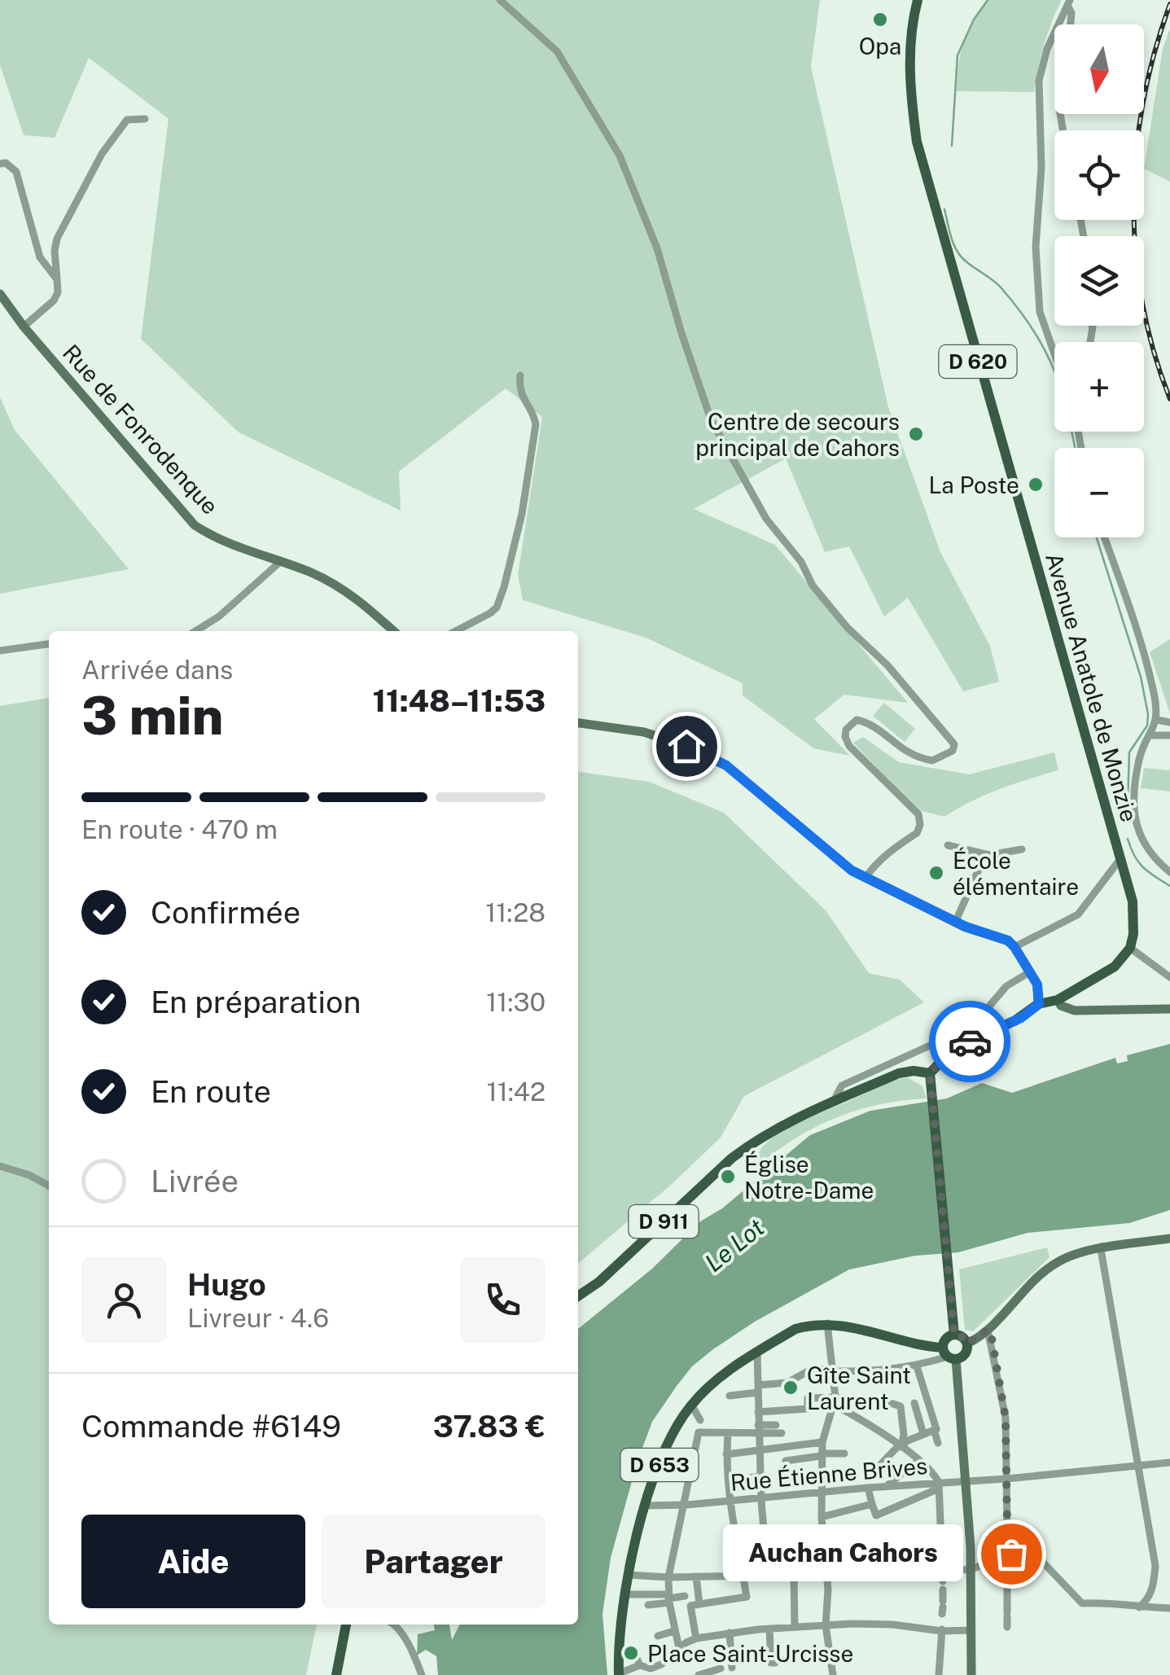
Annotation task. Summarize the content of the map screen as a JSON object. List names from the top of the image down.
{
  "streets": {
    "main road": [
      "D 620",
      "Avenue Anatole de Monzie",
      "D 911",
      "D 653"
    ],
    "street": ["Rue de Fonrodenque", "Rue Étienne Brives"]
  },
  "crossings": [
    ["D 653", "Rue Étienne Brives"]
  ],
  "water": ["Le Lot"],
  "places": [
    "Opa",
    "Centre de secours principal de Cahors",
    "La Poste",
    "École élémentaire",
    "Église Notre-Dame",
    "Gîte Saint Laurent",
    "Auchan Cahors",
    "Place Saint-Urcisse"
  ],
  "north": "bottom",
  "page": {
    "map_buttons": ["+", "−"],
    "heading": ["3 min", "Arrivée dans", "11:48–11:53"],
    "panel": [
      "Hugo",
      "Livreur · 4.6",
      "Commande #6149",
      "37.83 €"
    ],
    "bar": "En route · 470 m",
    "list": [
      ["Confirmée", "11:28"],
      ["En préparation", "11:30"],
      ["En route", "11:42"],
      "Livrée"
    ],
    "buttons": ["Aide", "Partager"],
    "bubble": "Auchan Cahors"
  }
}
